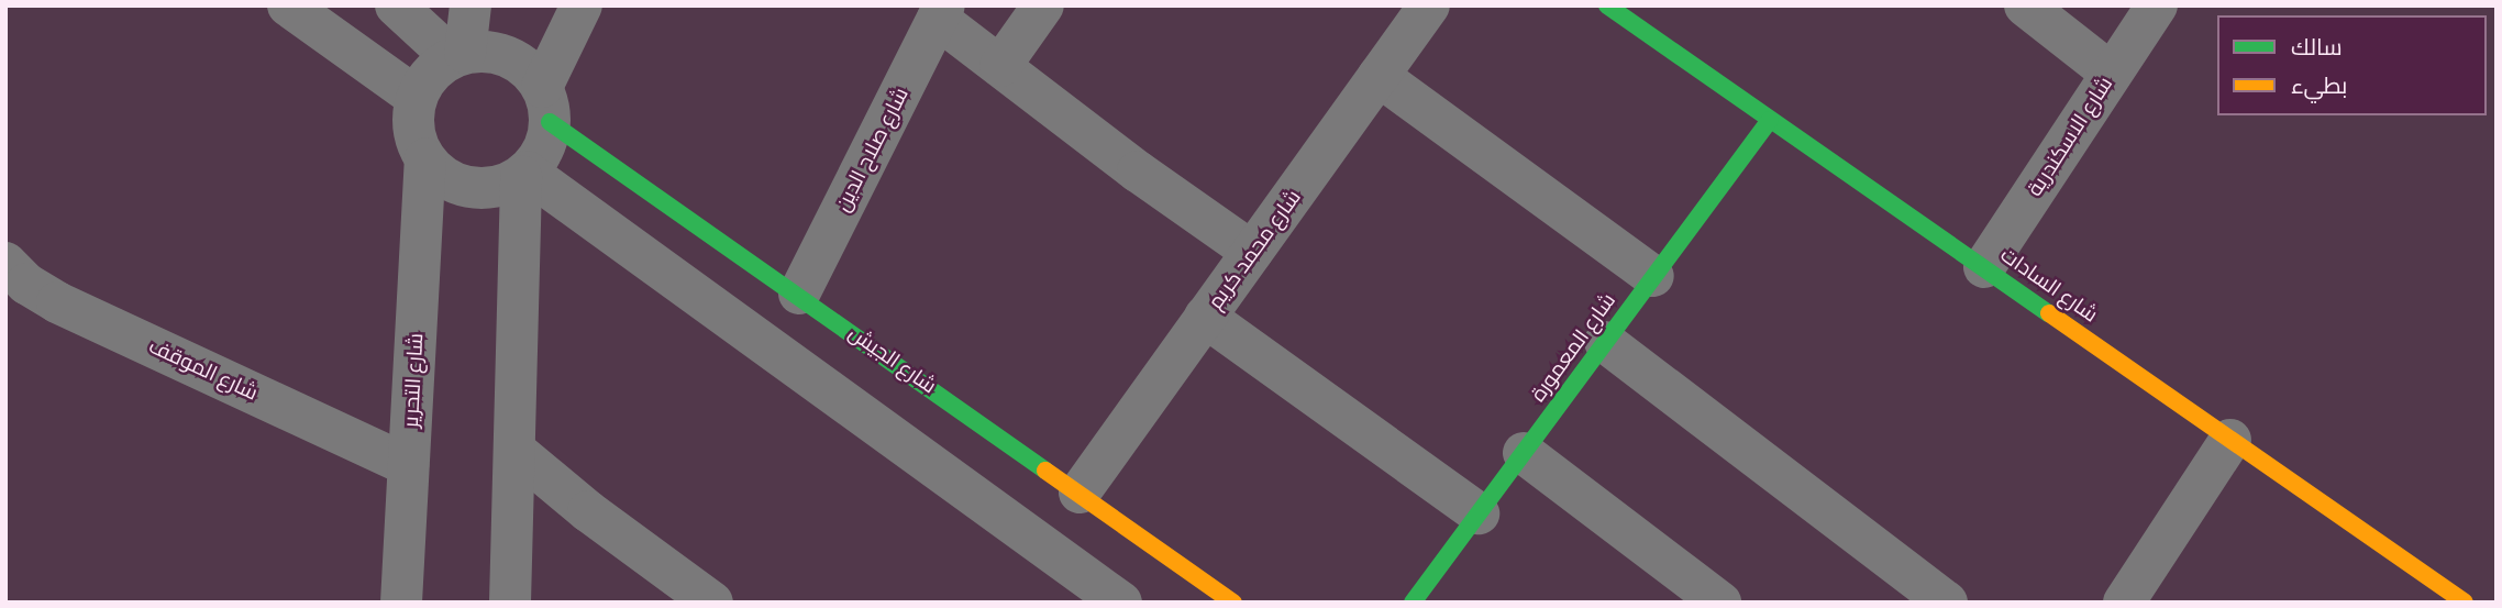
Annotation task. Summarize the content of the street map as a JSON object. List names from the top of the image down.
{
  "streets": {
    "street": [
      "شارع الاسكندرية",
      "شارع صلاح الدين",
      "شارع محمد كريم",
      "شارع السادات",
      "شارع المعمورة",
      "شارع الجيش",
      "شارع الموقف",
      "شارع التحرير"
    ]
  },
  "crossings": [
    ["شارع الاسكندرية", "شارع السادات"],
    ["شارع صلاح الدين", "شارع الجيش"],
    ["شارع محمد كريم", "شارع الجيش"],
    ["شارع السادات", "شارع المعمورة"],
    ["شارع الجيش", "شارع التحرير"],
    ["شارع الموقف", "شارع التحرير"]
  ],
  "legend": ["سالك", "بطيء"]
}
